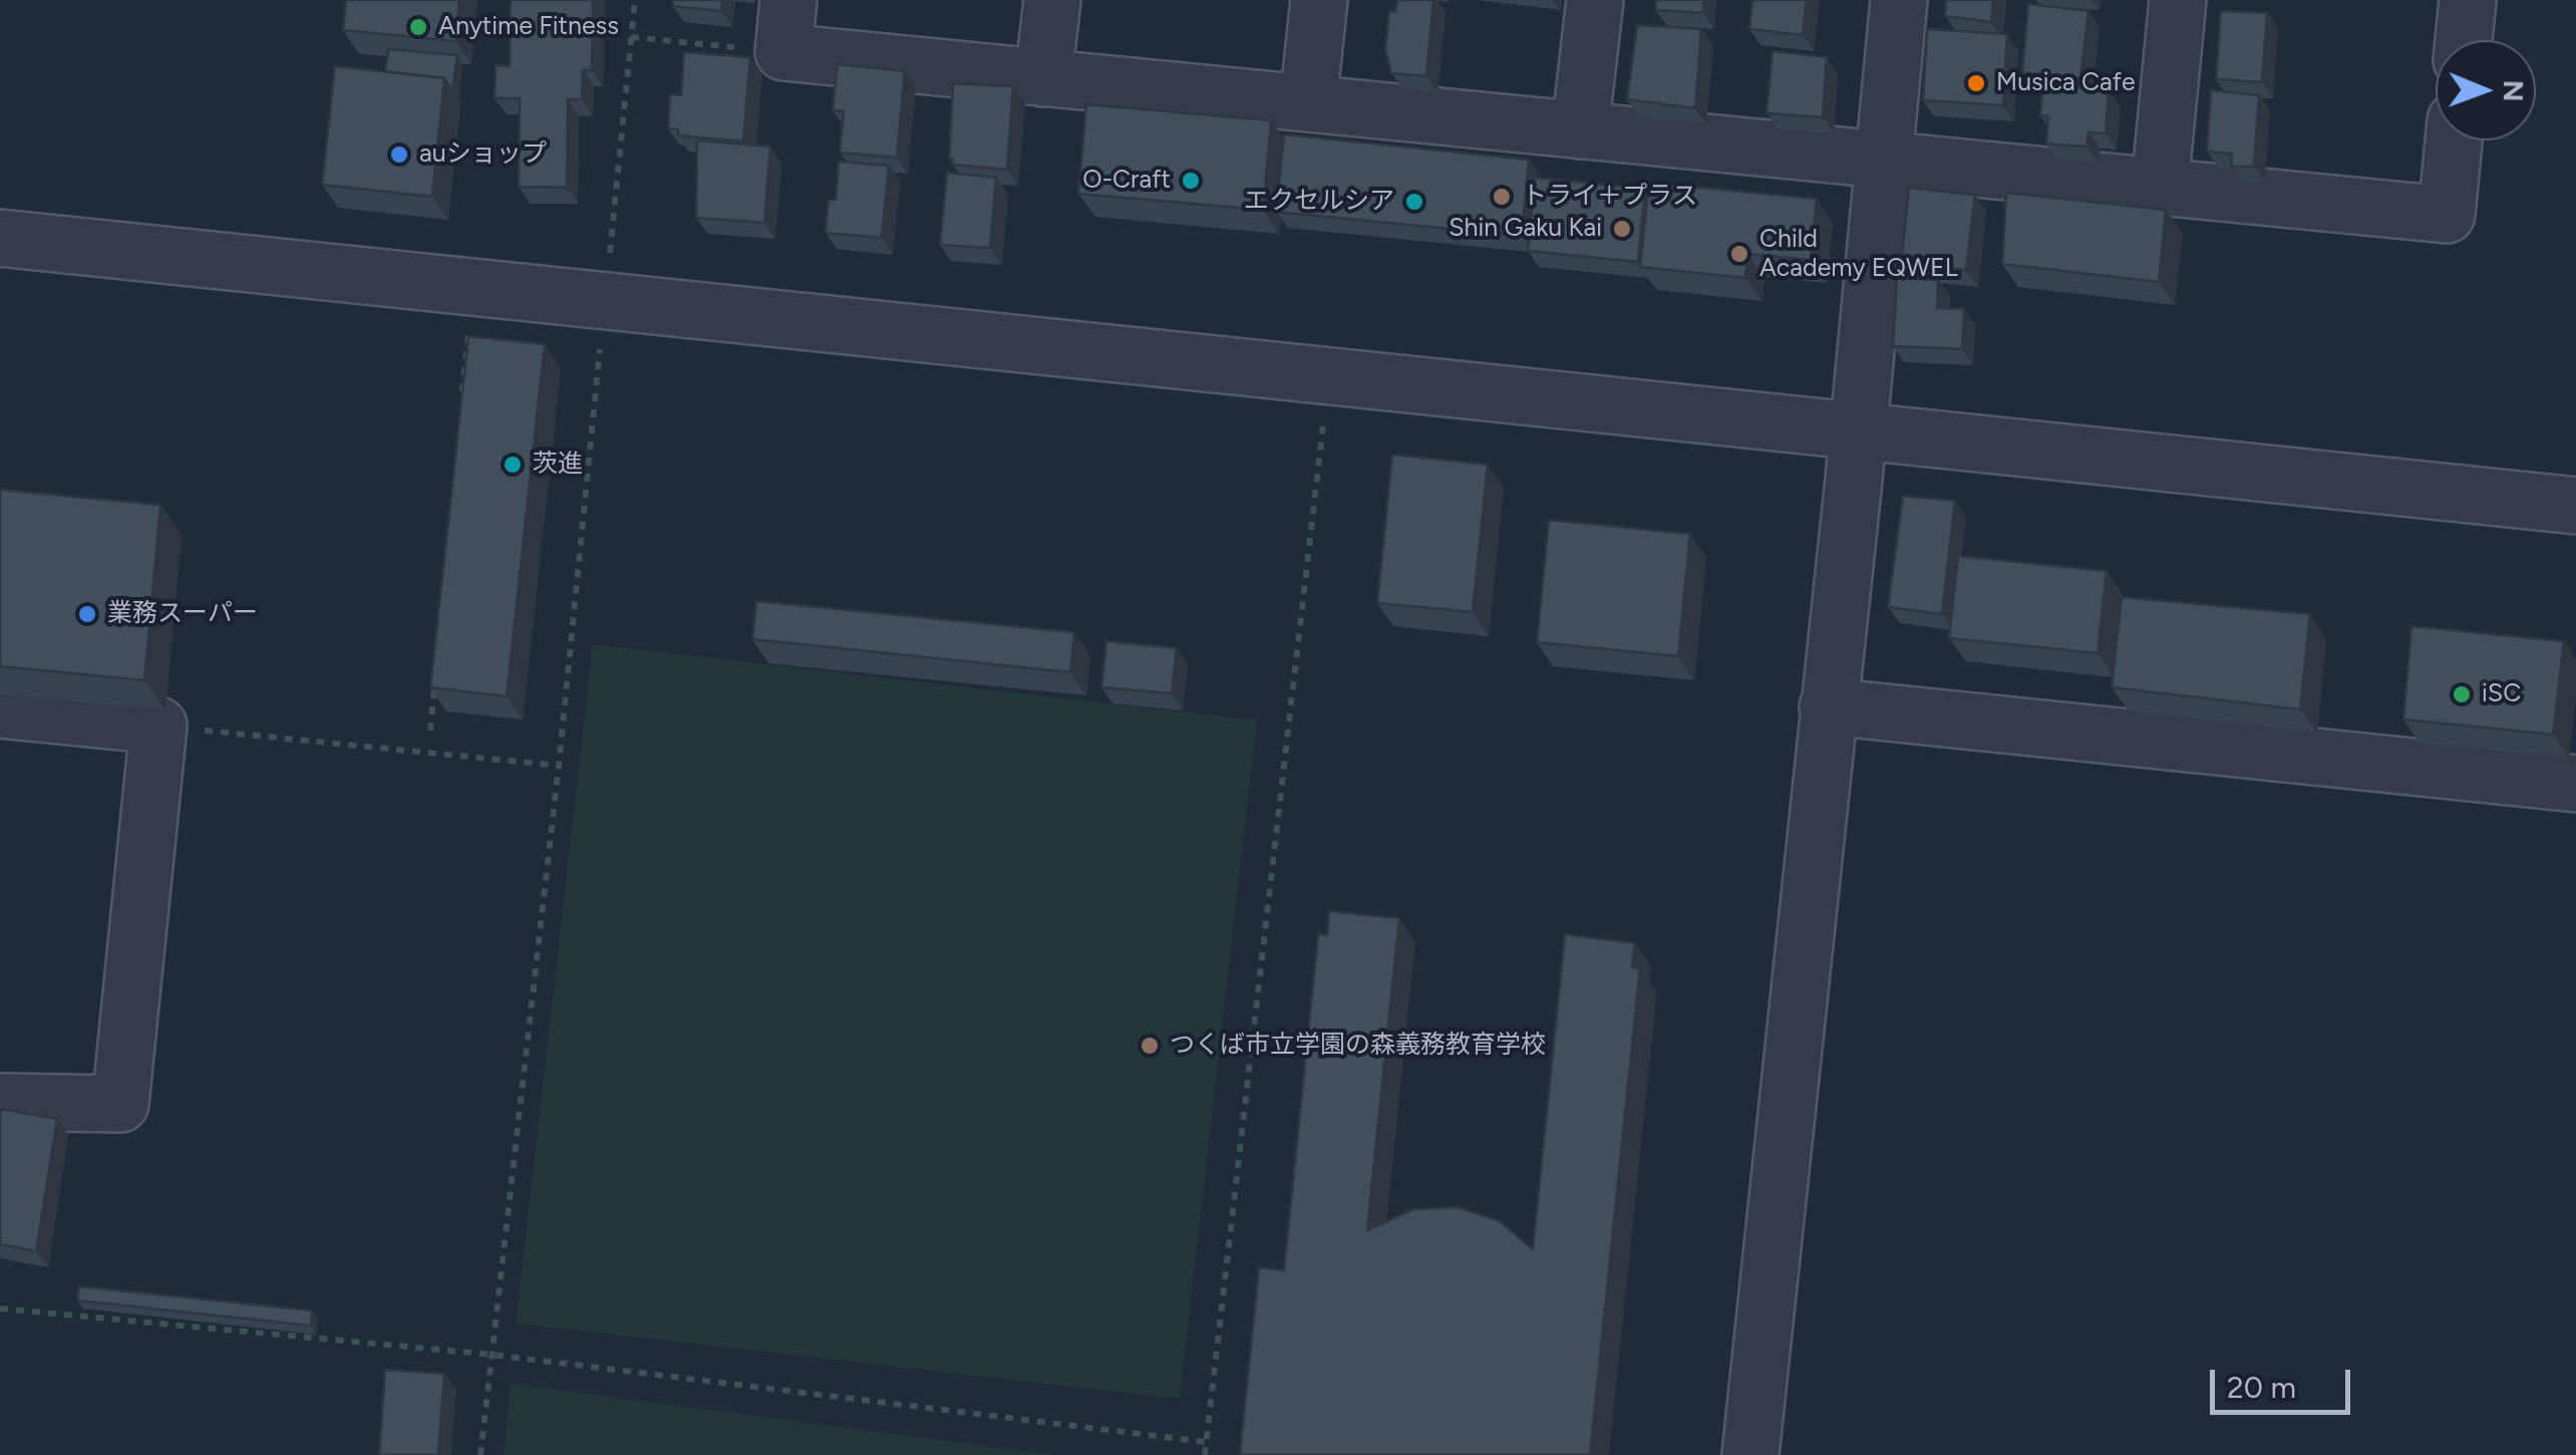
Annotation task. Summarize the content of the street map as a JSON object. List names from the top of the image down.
{
  "places": [
    "Anytime Fitness",
    "Musica Cafe",
    "auショップ",
    "O-Craft",
    "トライ＋プラス",
    "エクセルシア",
    "Shin Gaku Kai",
    "Child Academy EQWEL",
    "茨進",
    "業務スーパー",
    "iSC",
    "つくば市立学園の森義務教育学校"
  ],
  "scale_bar": "20 m",
  "north": "right"
}
